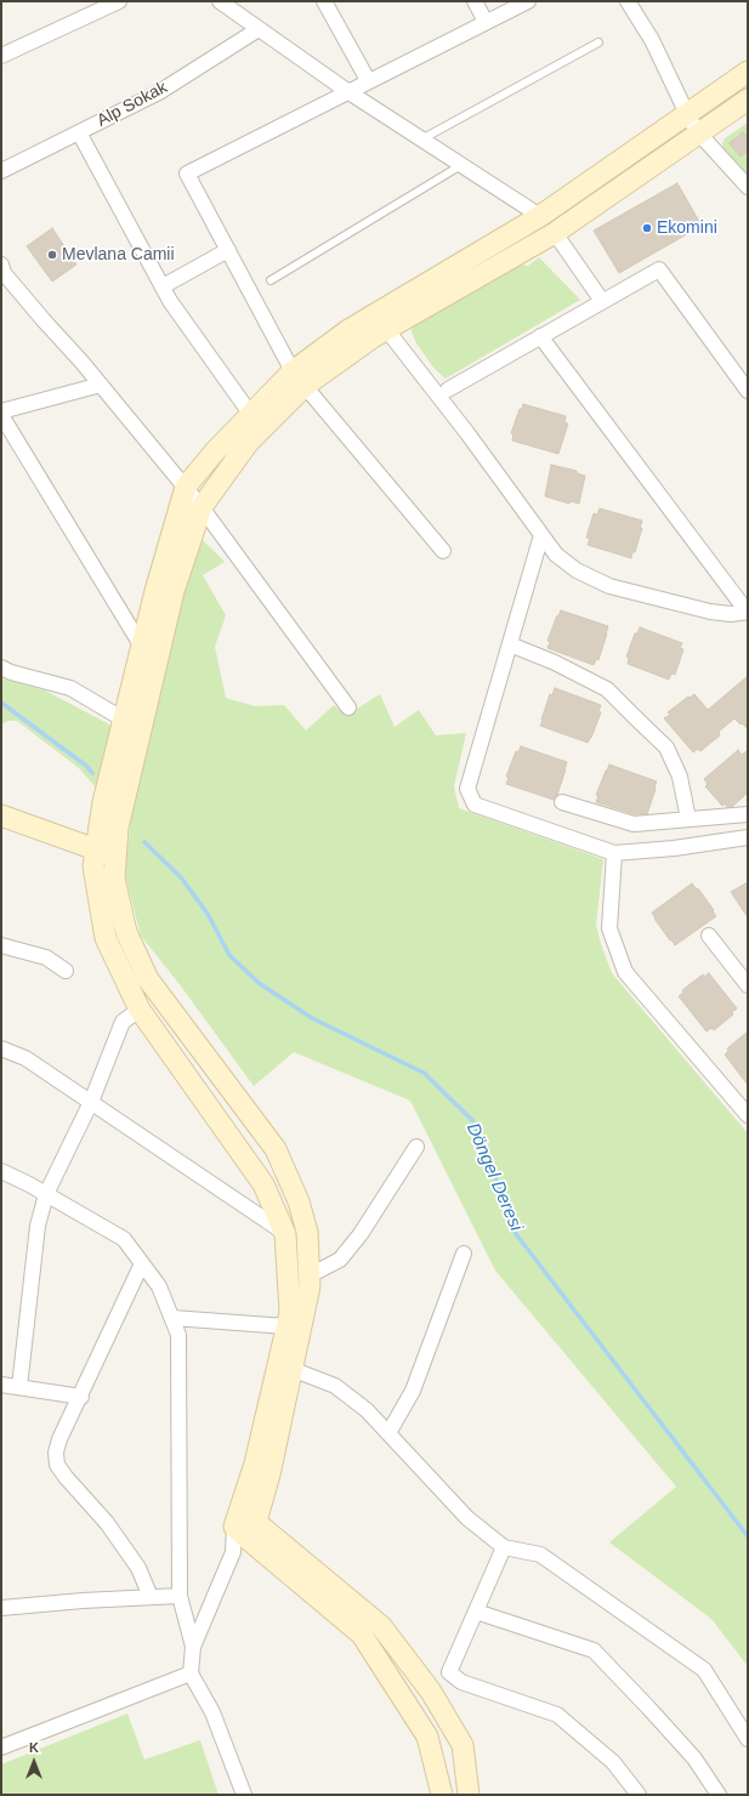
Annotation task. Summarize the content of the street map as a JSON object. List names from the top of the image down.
{
  "streets": {
    "street": ["Alp Sokak"]
  },
  "water": ["Döngel Deresi"],
  "places": ["Ekomini", "Mevlana Camii"],
  "north": "top"
}
